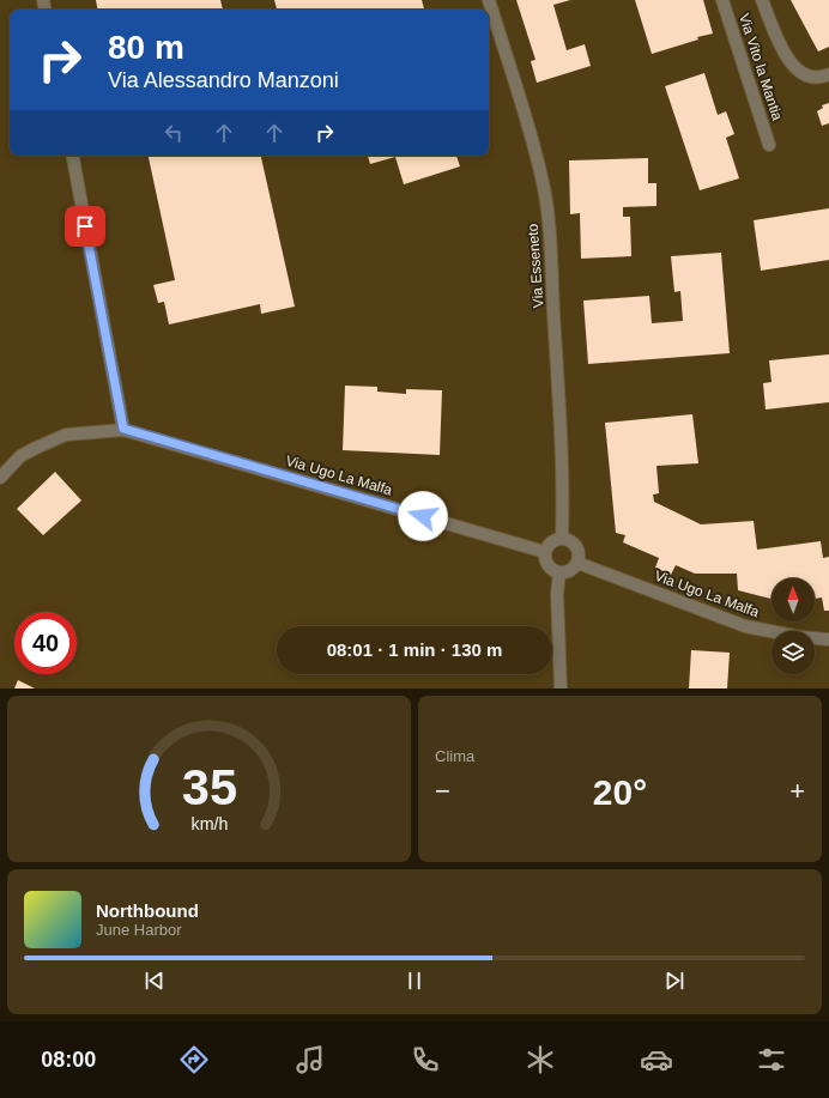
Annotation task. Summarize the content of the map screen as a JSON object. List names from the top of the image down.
{
  "streets": {
    "street": ["Via Vito la Mantia", "Via Esseneto", "Via Ugo La Malfa"]
  },
  "crossings": [
    ["Via Esseneto", "Via Ugo La Malfa"]
  ],
  "north": "top",
  "page": {
    "turn": ["80 m", "Via Alessandro Manzoni"],
    "limit": "40",
    "trip": "08:01 · 1 min · 130 m",
    "tile": "Clima",
    "heat": ["−", "20°", "+"],
    "song": ["Northbound", "June Harbor"],
    "tabs": "08:00",
    "gauge": ["35", "km/h"]
  }
}
